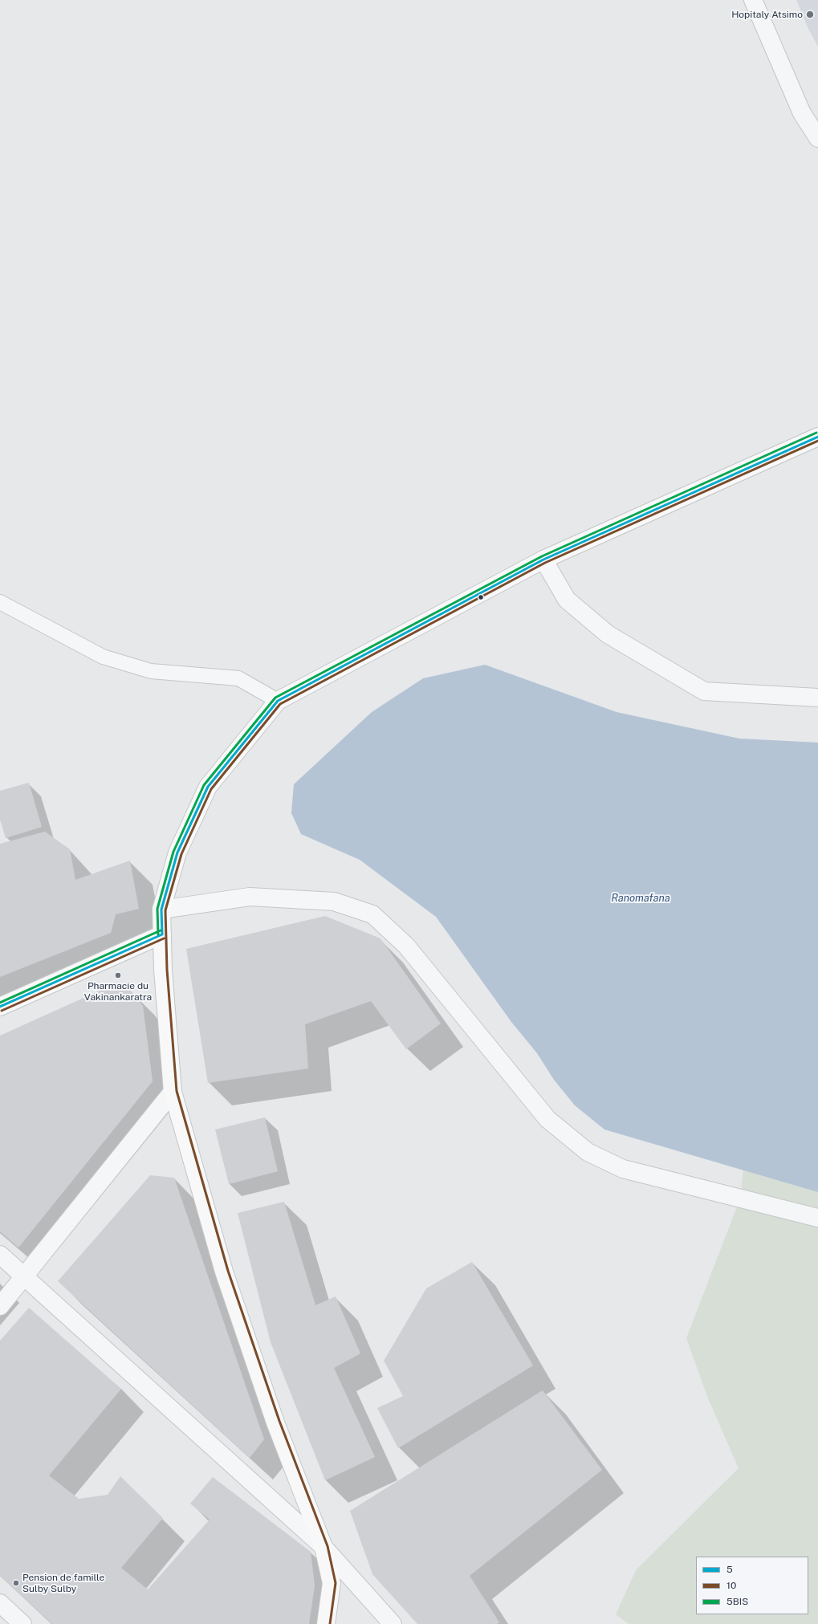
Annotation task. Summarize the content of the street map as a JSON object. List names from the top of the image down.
{
  "water": ["Ranomafana"],
  "places": ["Hopitaly Atsimo", "Pharmacie du Vakinankaratra", "Pension de famille Sulby Sulby"],
  "lines": ["transit line 5BIS", "transit line 5", "transit line 10"],
  "legend": ["5", "10", "5BIS"]
}
